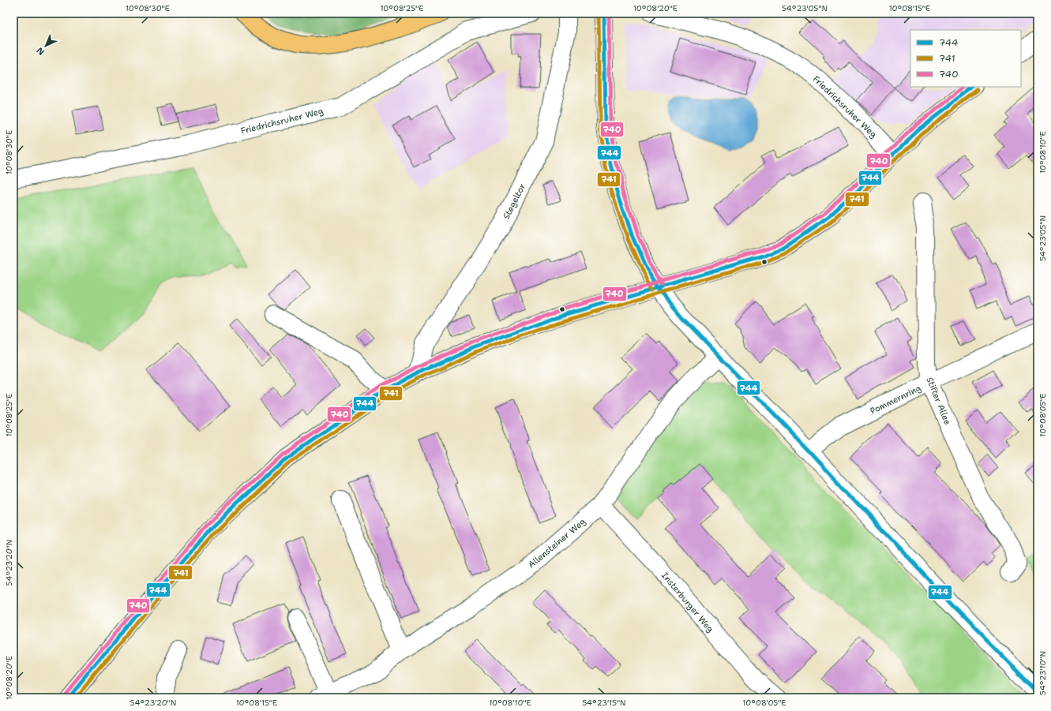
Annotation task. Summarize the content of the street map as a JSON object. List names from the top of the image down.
{
  "streets": {
    "street": [
      "Friedrichsruher Weg",
      "Stegeltor",
      "Pommernring",
      "Stifter Allee",
      "Allensteiner Weg",
      "Insterburger Weg"
    ]
  },
  "crossings": [
    ["Pommernring", "Stifter Allee"],
    ["Allensteiner Weg", "Insterburger Weg"]
  ],
  "lines": ["transit line 744", "transit line 741", "transit line 740"],
  "legend": ["744", "741", "740"],
  "north": "bottom left",
  "coordinates": [
    "10°08'30\"E",
    "10°08'25\"E",
    "10°08'20\"E",
    "54°23'05\"N",
    "10°08'15\"E",
    "10°08'10\"E",
    "10°08'05\"E",
    "54°23'20\"N",
    "54°23'10\"N",
    "54°23'15\"N"
  ]
}
